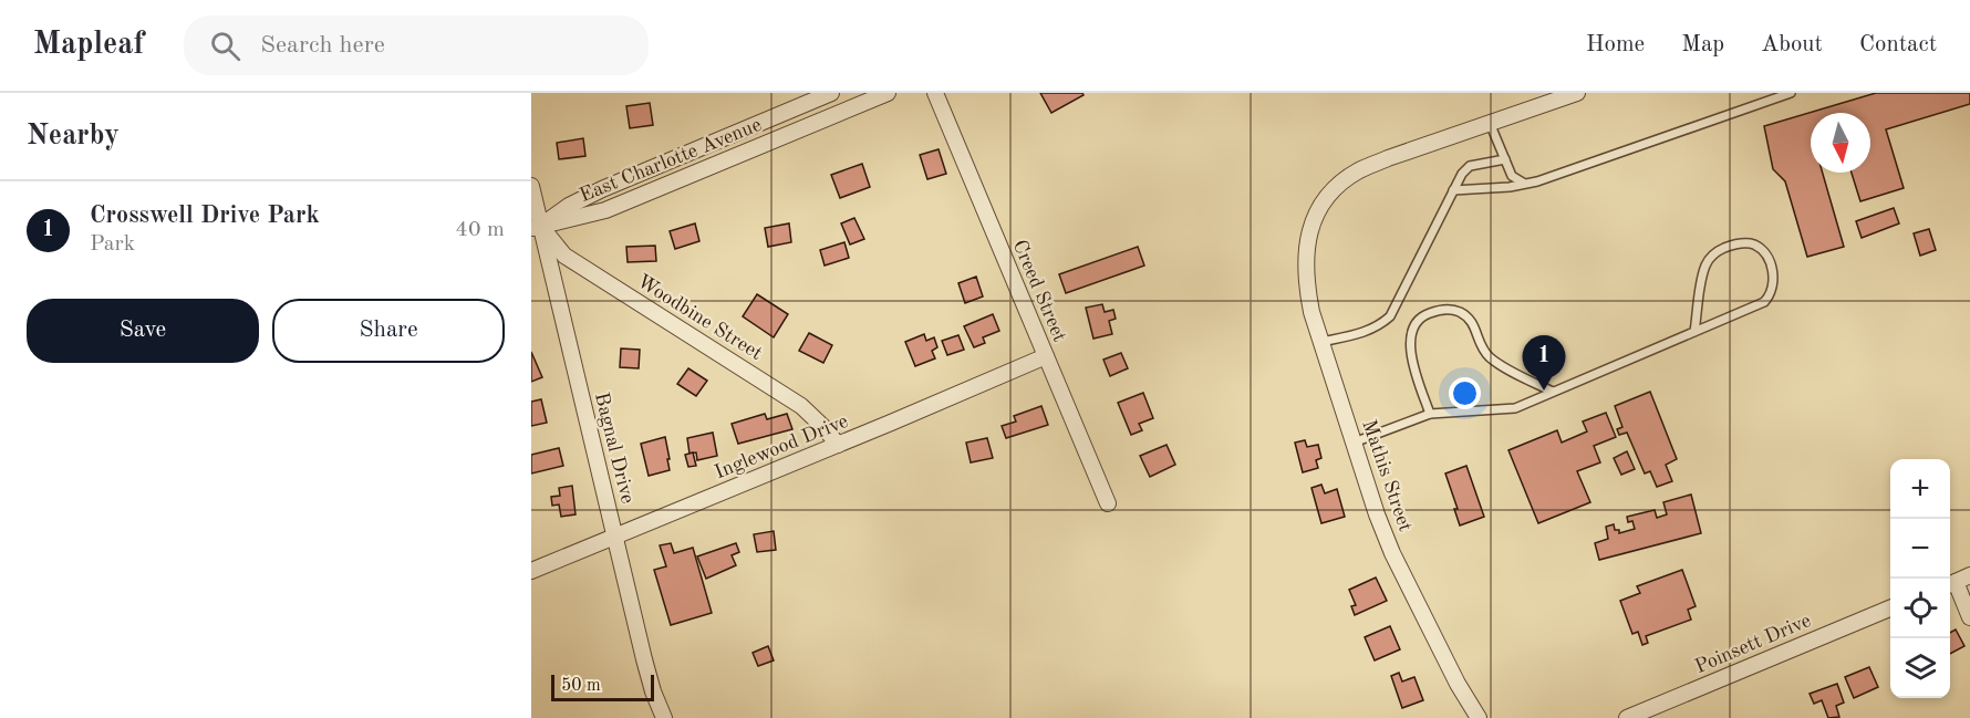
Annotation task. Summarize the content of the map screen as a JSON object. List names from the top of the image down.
{
  "streets": {
    "street": [
      "East Charlotte Avenue",
      "Creed Street",
      "Woodbine Street",
      "Inglewood Drive",
      "Bagnal Drive",
      "Mathis Street",
      "Poinsett Drive"
    ]
  },
  "crossings": [
    ["East Charlotte Avenue", "Woodbine Street"],
    ["East Charlotte Avenue", "Bagnal Drive"],
    ["Creed Street", "Inglewood Drive"],
    ["Woodbine Street", "Inglewood Drive"],
    ["Woodbine Street", "Bagnal Drive"],
    ["Inglewood Drive", "Bagnal Drive"]
  ],
  "scale_bar": "50 m",
  "north": "bottom",
  "page": {
    "header": "Mapleaf",
    "search": "Search here",
    "nav": [
      "Home",
      "Map",
      "About",
      "Contact"
    ],
    "heading": "Nearby",
    "list": [
      {
        "mark": "1",
        "name": "Crosswell Drive Park",
        "note": "Park",
        "value": "40 m"
      }
    ],
    "buttons": ["Save", "Share"],
    "pins": "1",
    "map_buttons": ["+", "−"],
    "scale": "50 m"
  }
}
